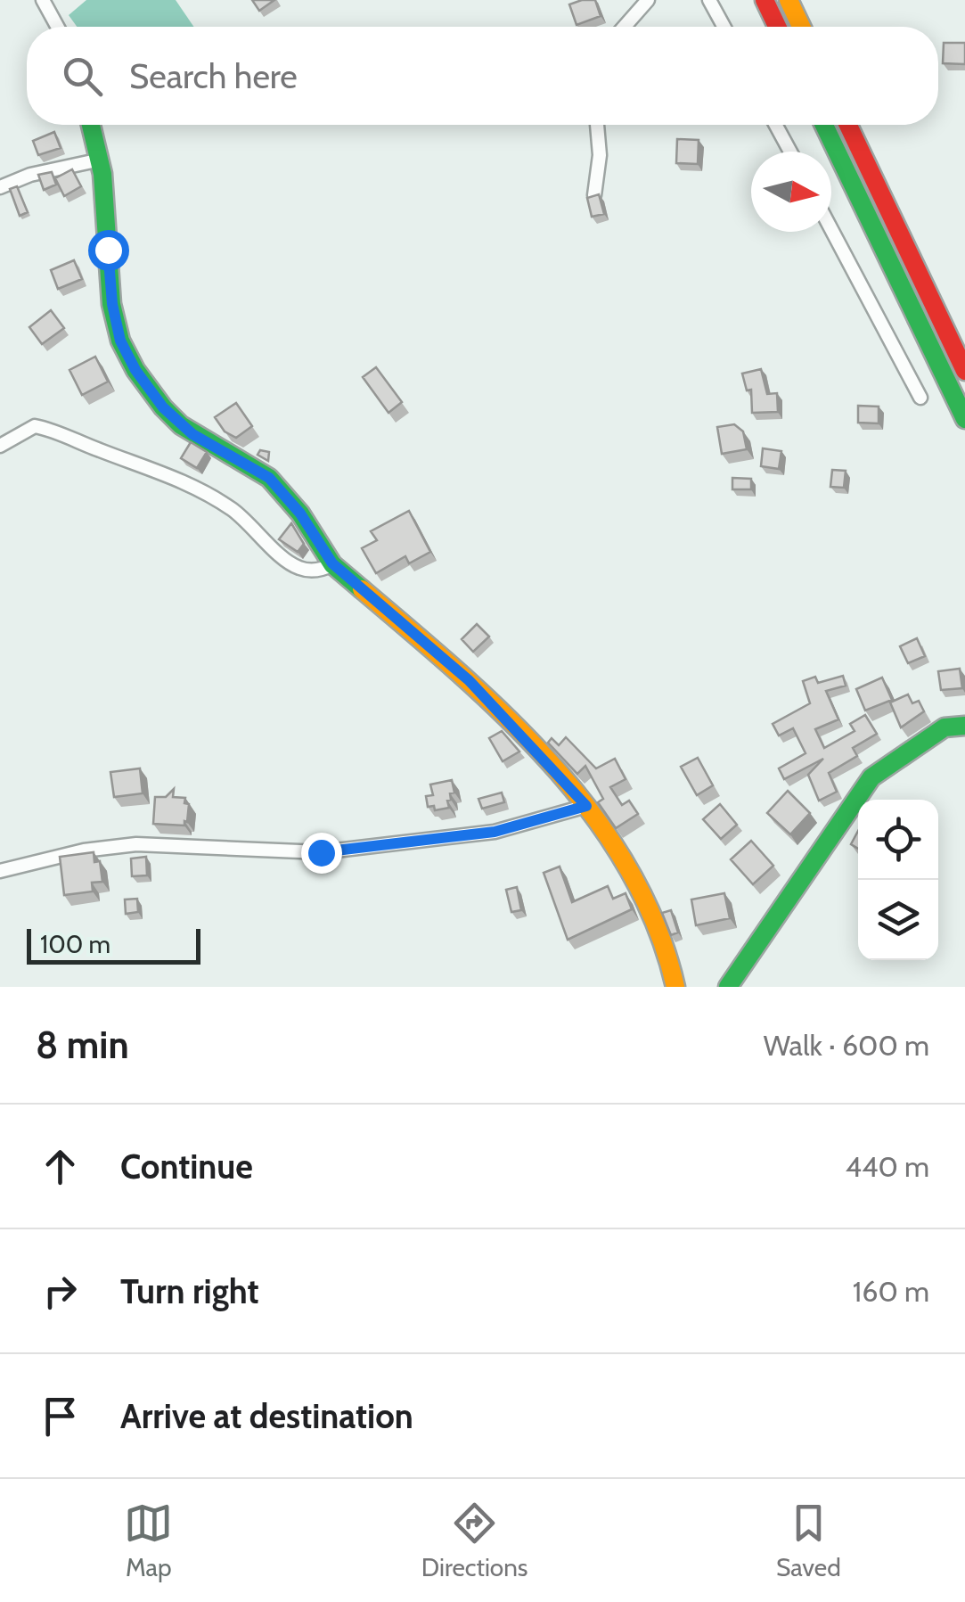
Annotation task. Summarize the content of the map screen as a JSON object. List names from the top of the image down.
{
  "scale_bar": "100 m",
  "north": "right",
  "page": {
    "search": "Search here",
    "scale": "100 m",
    "heading": ["8 min", "Walk · 600 m"],
    "list": [
      ["Continue", "440 m"],
      ["Turn right", "160 m"],
      "Arrive at destination"
    ],
    "nav": ["Map", "Directions", "Saved"]
  }
}
